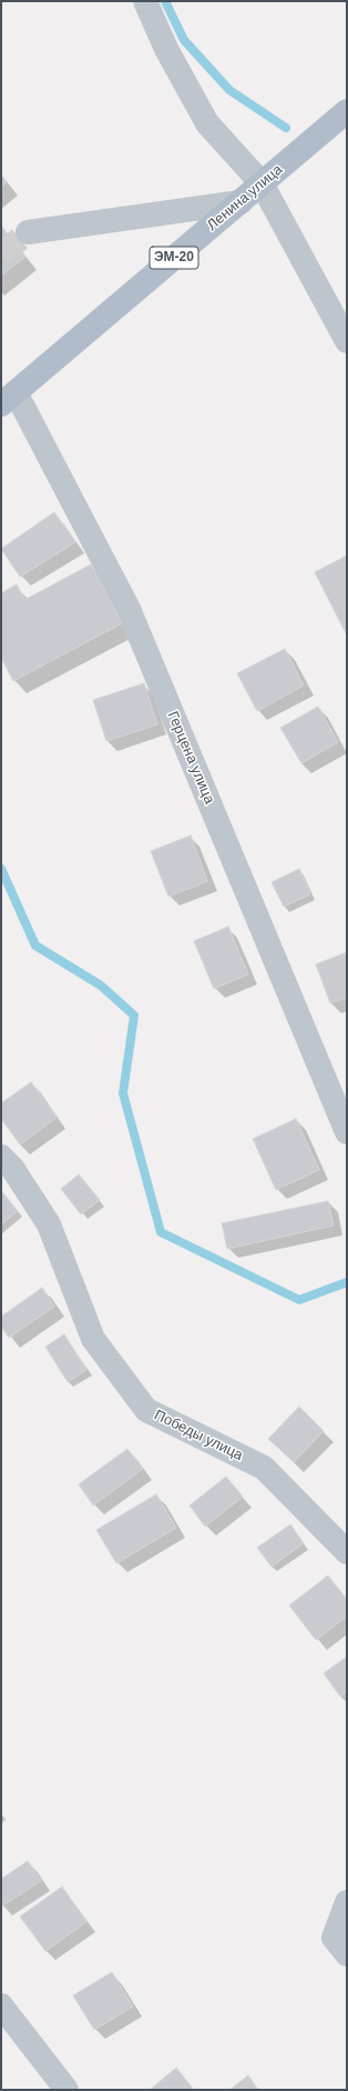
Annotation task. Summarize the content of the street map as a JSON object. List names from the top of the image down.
{
  "streets": {
    "main road": ["Ленина улица", "ЭМ-20"],
    "street": ["Герцена улица", "Победы улица"]
  },
  "crossings": [
    ["Ленина улица", "Герцена улица"]
  ]
}
